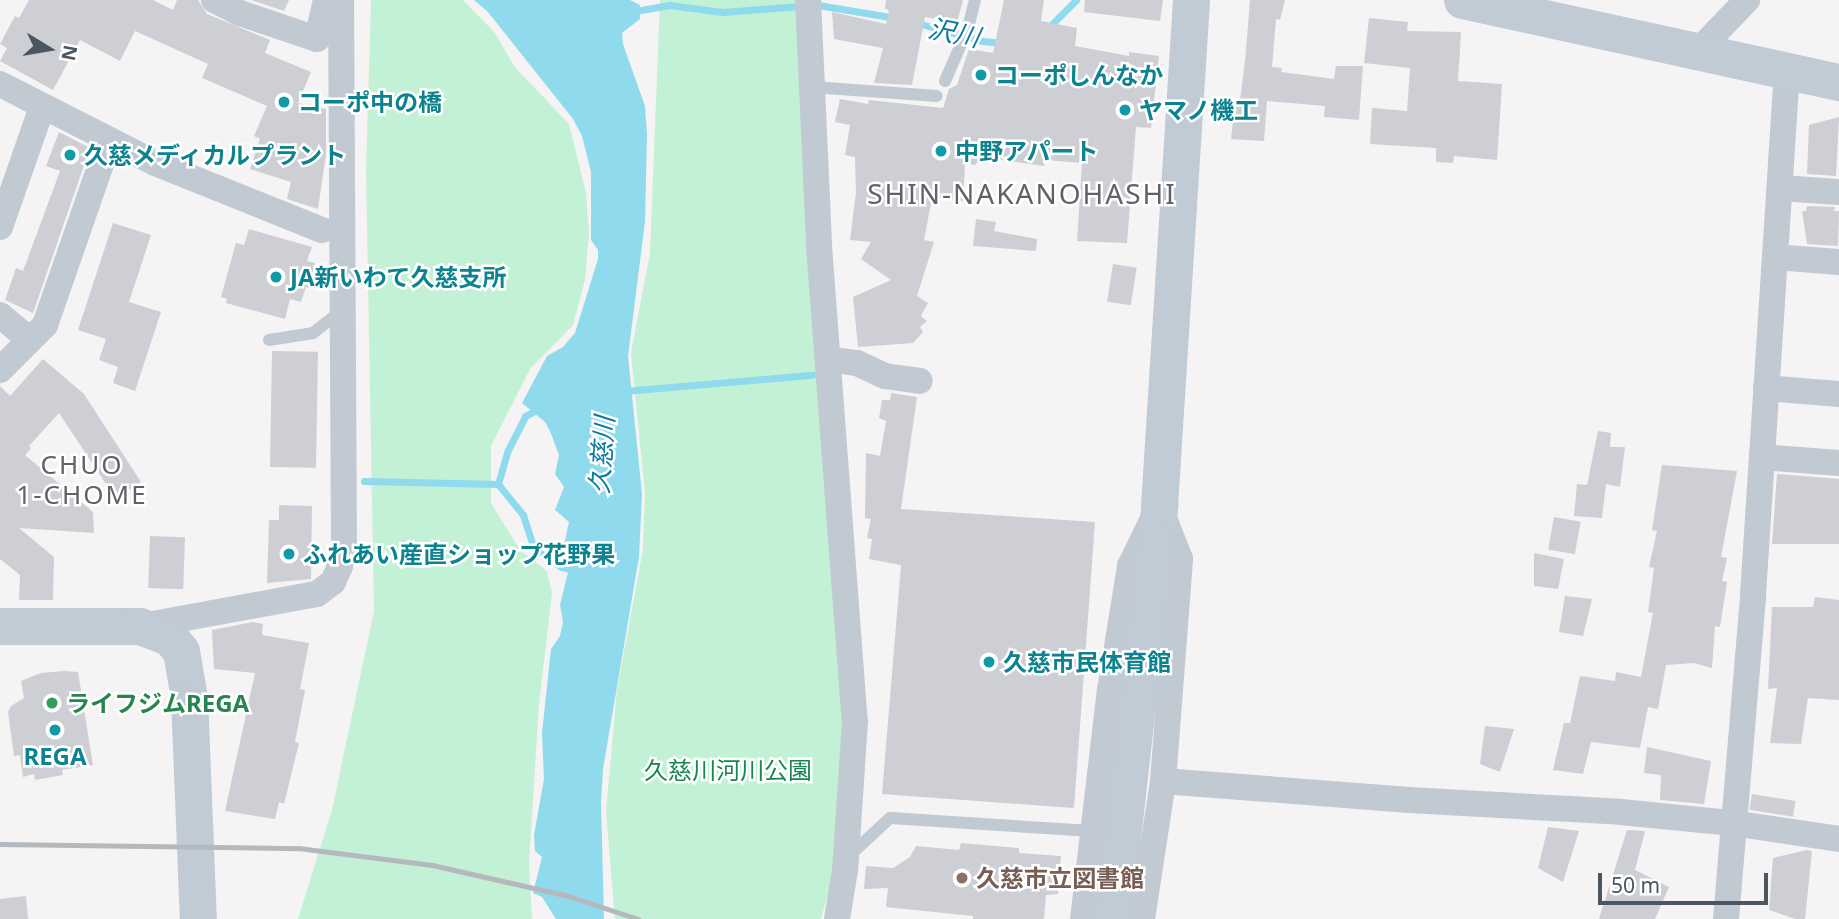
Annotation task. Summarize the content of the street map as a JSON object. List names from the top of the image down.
{
  "districts": ["SHIN-NAKANOHASHI", "CHUO 1-CHOME"],
  "water": ["沢川", "久慈川"],
  "parks": ["久慈川河川公園"],
  "places": [
    "コーポしんなか",
    "コーポ中の橋",
    "ヤマノ機工",
    "中野アパート",
    "久慈メディカルプラント",
    "JA新いわて久慈支所",
    "ふれあい産直ショップ花野果",
    "久慈市民体育館",
    "ライフジムREGA",
    "REGA",
    "久慈市立図書館"
  ],
  "scale_bar": "50 m",
  "north": "right"
}
